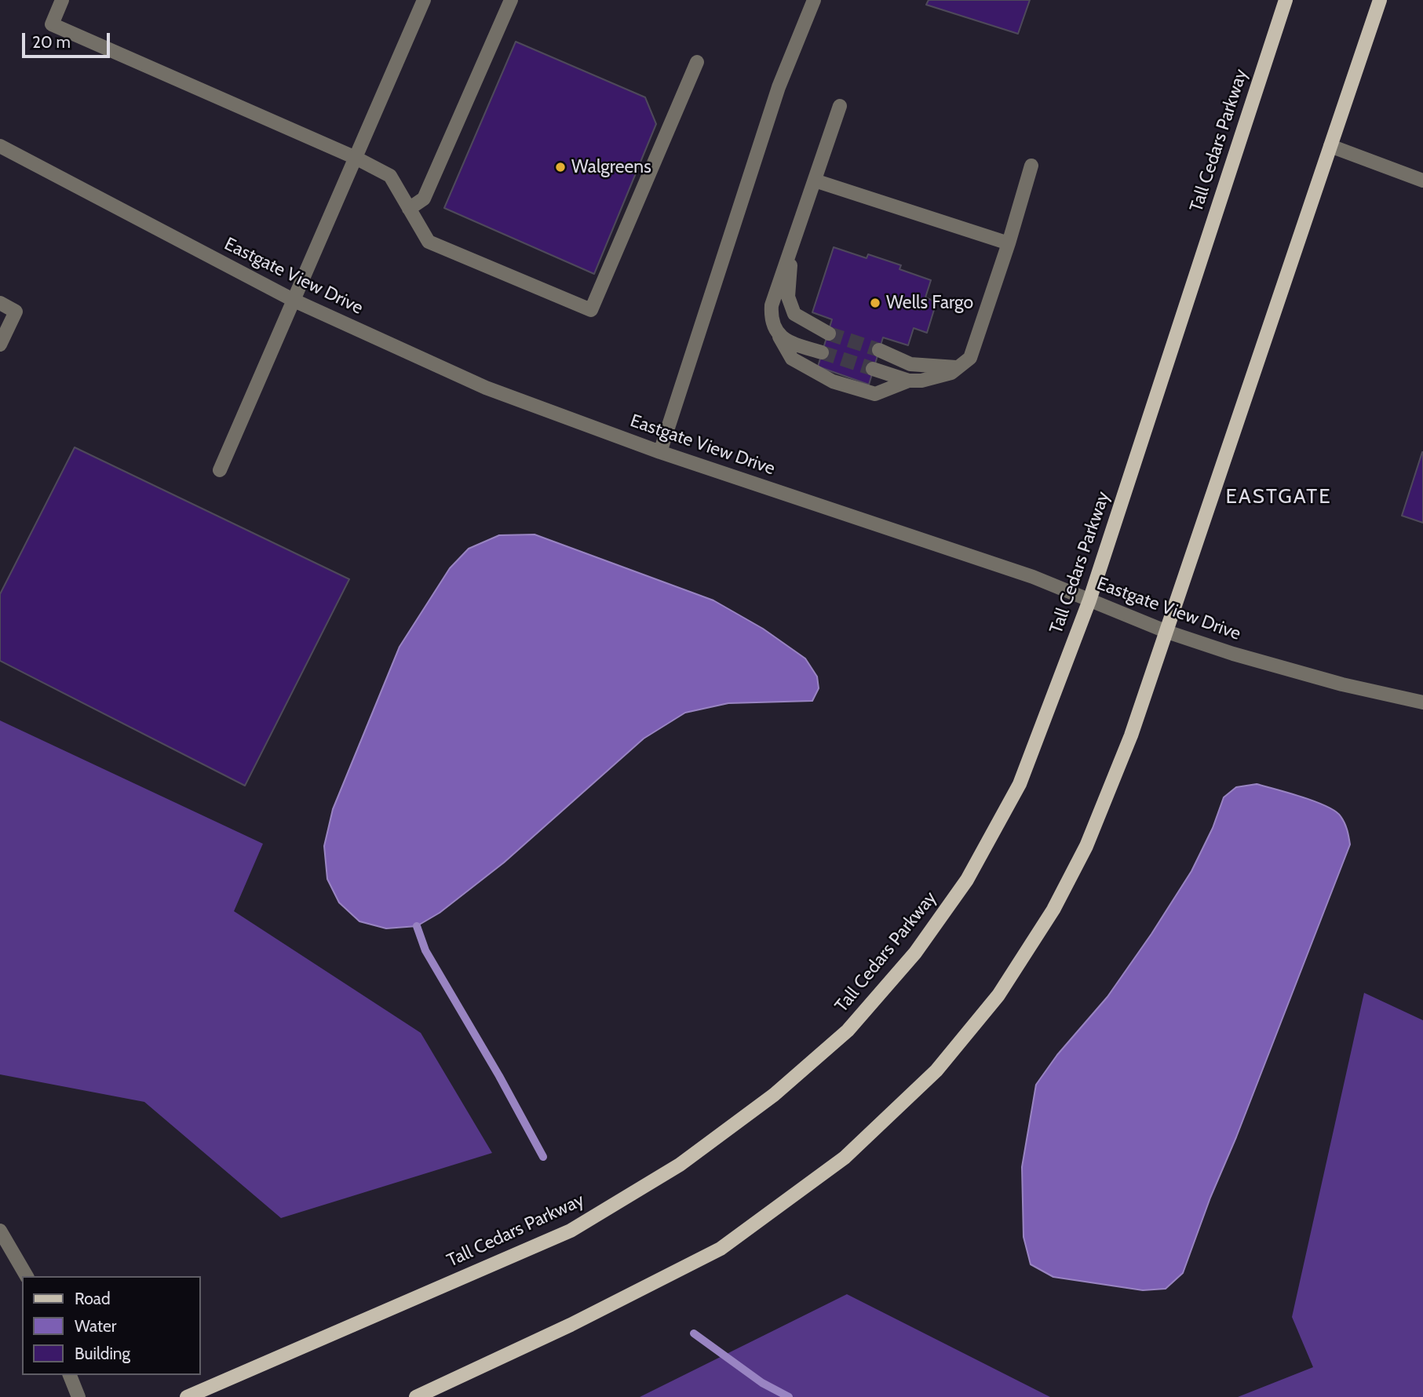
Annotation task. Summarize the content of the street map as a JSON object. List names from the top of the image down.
{
  "streets": {
    "main road": ["Tall Cedars Parkway"],
    "street": ["Eastgate View Drive"]
  },
  "crossings": [
    ["Tall Cedars Parkway", "Eastgate View Drive"]
  ],
  "districts": ["EASTGATE"],
  "places": ["Walgreens", "Wells Fargo"],
  "legend": ["Road", "Water", "Building"],
  "scale_bar": "20 m"
}
